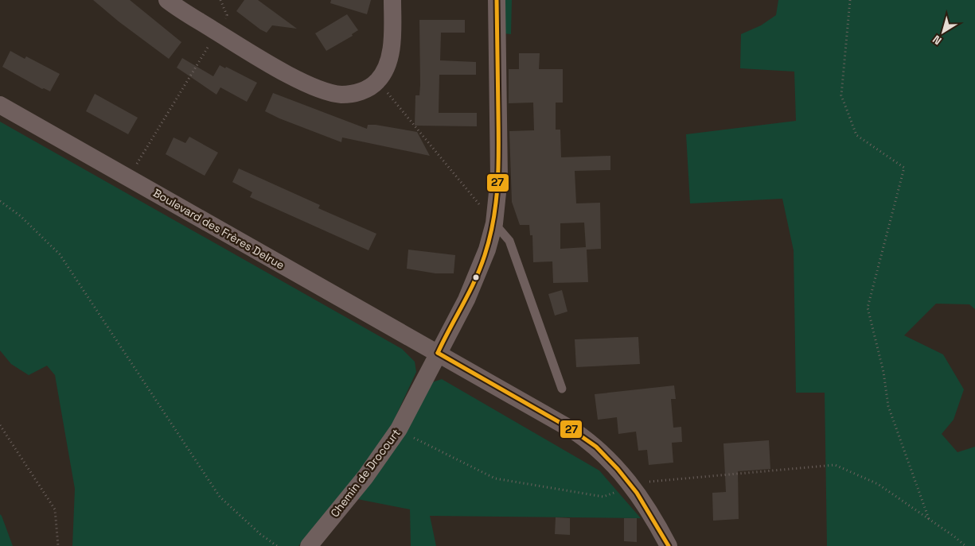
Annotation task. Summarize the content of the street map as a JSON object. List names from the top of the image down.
{
  "streets": {
    "street": ["Boulevard des Frères Delrue", "Chemin de Drocourt"]
  },
  "crossings": [
    ["Boulevard des Frères Delrue", "Chemin de Drocourt"]
  ],
  "lines": ["transit line 27"],
  "north": "bottom left"
}
